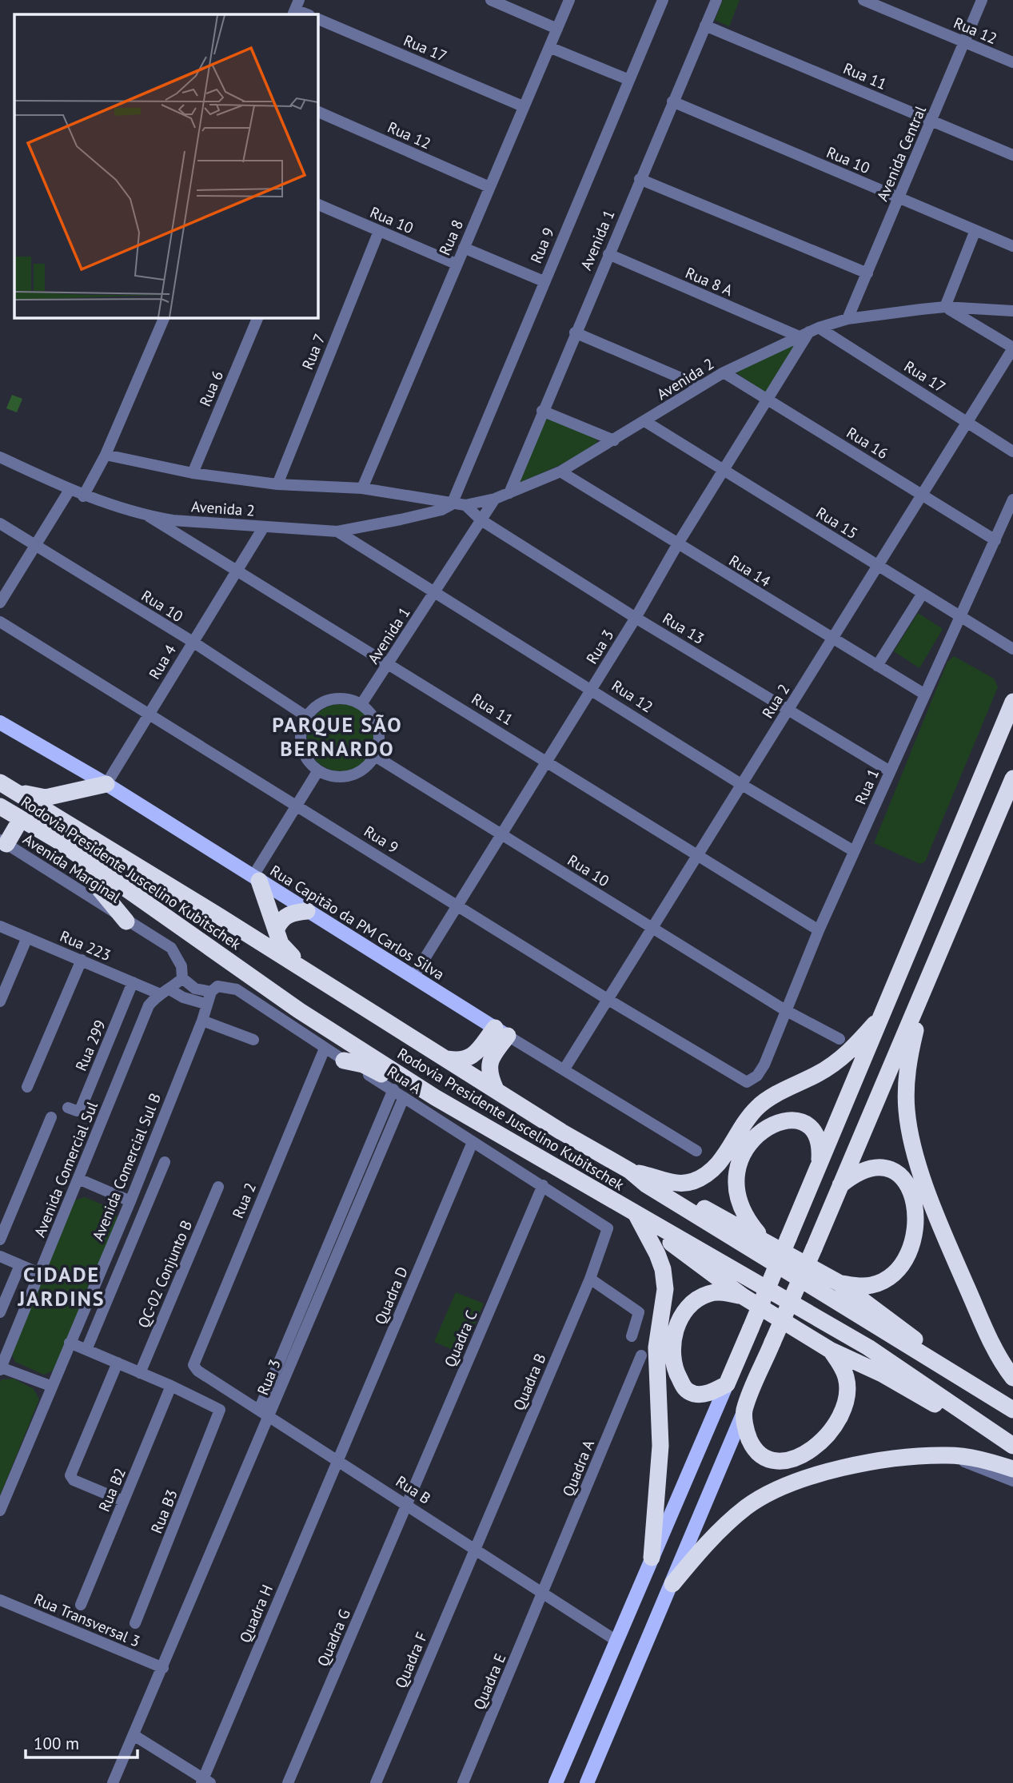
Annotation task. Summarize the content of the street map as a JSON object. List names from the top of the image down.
{
  "streets": {
    "highway": ["Rodovia Presidente Juscelino Kubitschek"],
    "main road": ["Rua Capitão da PM Carlos Silva"],
    "street": [
      "Rua 12",
      "Rua 17",
      "Rua 11",
      "Avenida Central",
      "Rua 10",
      "Rua 8",
      "Avenida 1",
      "Rua 9",
      "Rua 8 A",
      "Rua 7",
      "Avenida 2",
      "Rua 6",
      "Rua 16",
      "Rua 15",
      "Rua 14",
      "Rua 13",
      "Rua 3",
      "Rua 4",
      "Rua 2",
      "Rua 1",
      "Avenida Marginal",
      "Rua 223",
      "Rua 299",
      "Rua A",
      "Avenida Comercial Sul B",
      "Avenida Comercial Sul",
      "QC-02 Conjunto B",
      "Quadra D",
      "Quadra C",
      "Quadra B",
      "Quadra A",
      "Rua B2",
      "Rua B",
      "Rua B3",
      "Quadra H",
      "Rua Transversal 3",
      "Quadra G",
      "Quadra F",
      "Quadra E"
    ]
  },
  "crossings": [
    ["Rua 12", "Avenida Central"],
    ["Rua 12", "Rua 8"],
    ["Rua 12", "Avenida 1"],
    ["Rua 12", "Avenida 2"],
    ["Rua 12", "Rua 3"],
    ["Rua 12", "Rua 2"],
    ["Rua 12", "Rua 1"],
    ["Rua 17", "Rua 8"],
    ["Rua 17", "Avenida 2"],
    ["Rua 17", "Rua 3"],
    ["Rua 17", "Rua 2"],
    ["Rua 11", "Avenida Central"],
    ["Rua 11", "Avenida 1"],
    ["Rua 11", "Avenida 2"],
    ["Rua 11", "Rua 3"],
    ["Rua 11", "Rua 4"],
    ["Rua 11", "Rua 2"],
    ["Rua 11", "Rua 1"],
    ["Avenida Central", "Rua 10"],
    ["Avenida Central", "Avenida 2"],
    ["Rua 10", "Rua 8"],
    ["Rua 10", "Avenida 1"],
    ["Rua 10", "Rua 7"],
    ["Rua 10", "Rua 3"],
    ["Rua 10", "Rua 4"],
    ["Rua 10", "Rua 2"],
    ["Rua 10", "Rua 1"],
    ["Rua 8", "Avenida 2"],
    ["Avenida 1", "Rua 8 A"],
    ["Avenida 1", "Avenida 2"],
    ["Avenida 1", "Rua 13"],
    ["Rua 9", "Avenida 2"],
    ["Rua 9", "Rua 3"],
    ["Rua 9", "Rua 4"],
    ["Rua 9", "Rua 2"],
    ["Rua 9", "Rua 1"],
    ["Rua 8 A", "Avenida 2"],
    ["Rua 7", "Avenida 2"],
    ["Avenida 2", "Rua 6"],
    ["Avenida 2", "Rua 16"],
    ["Avenida 2", "Rua 15"],
    ["Avenida 2", "Rua 14"],
    ["Avenida 2", "Rua 13"],
    ["Avenida 2", "Rua 3"],
    ["Avenida 2", "Rua 4"],
    ["Rua 16", "Rua 3"],
    ["Rua 16", "Rua 2"],
    ["Rua 16", "Rua 1"],
    ["Rua 15", "Rua 3"],
    ["Rua 15", "Rua 2"],
    ["Rua 15", "Rua 1"],
    ["Rua 14", "Rua 3"],
    ["Rua 14", "Rua 2"],
    ["Rua 14", "Rua 1"],
    ["Rua 13", "Rua 3"],
    ["Rua 13", "Rua 2"],
    ["Rua 13", "Rua 1"],
    ["Rua 3", "Rua Capitão da PM Carlos Silva"],
    ["Rua 3", "Rua A"],
    ["Rua 3", "Rua B"],
    ["Rua 3", "Rua Transversal 3"],
    ["Rua 4", "Rua Capitão da PM Carlos Silva"],
    ["Rua 2", "Rua Capitão da PM Carlos Silva"],
    ["Rua 2", "Rua A"],
    ["Rua 2", "Rua B"],
    ["Rua 223", "Rua 299"],
    ["Rua 223", "Avenida Comercial Sul"],
    ["Rua A", "Quadra D"],
    ["Rua A", "Quadra C"],
    ["Rua A", "Quadra B"],
    ["Quadra D", "Rua B"],
    ["Quadra D", "Quadra H"],
    ["Quadra C", "Rua B"],
    ["Quadra C", "Quadra G"],
    ["Quadra B", "Rua B"],
    ["Quadra B", "Quadra F"],
    ["Quadra A", "Rua B"],
    ["Quadra A", "Quadra E"],
    ["Rua B2", "Rua B3"],
    ["Rua B", "Quadra H"],
    ["Rua B", "Quadra G"],
    ["Rua B", "Quadra F"],
    ["Rua B", "Quadra E"]
  ],
  "districts": ["PARQUE SÃO BERNARDO", "CIDADE JARDINS"],
  "scale_bar": "100 m"
}
